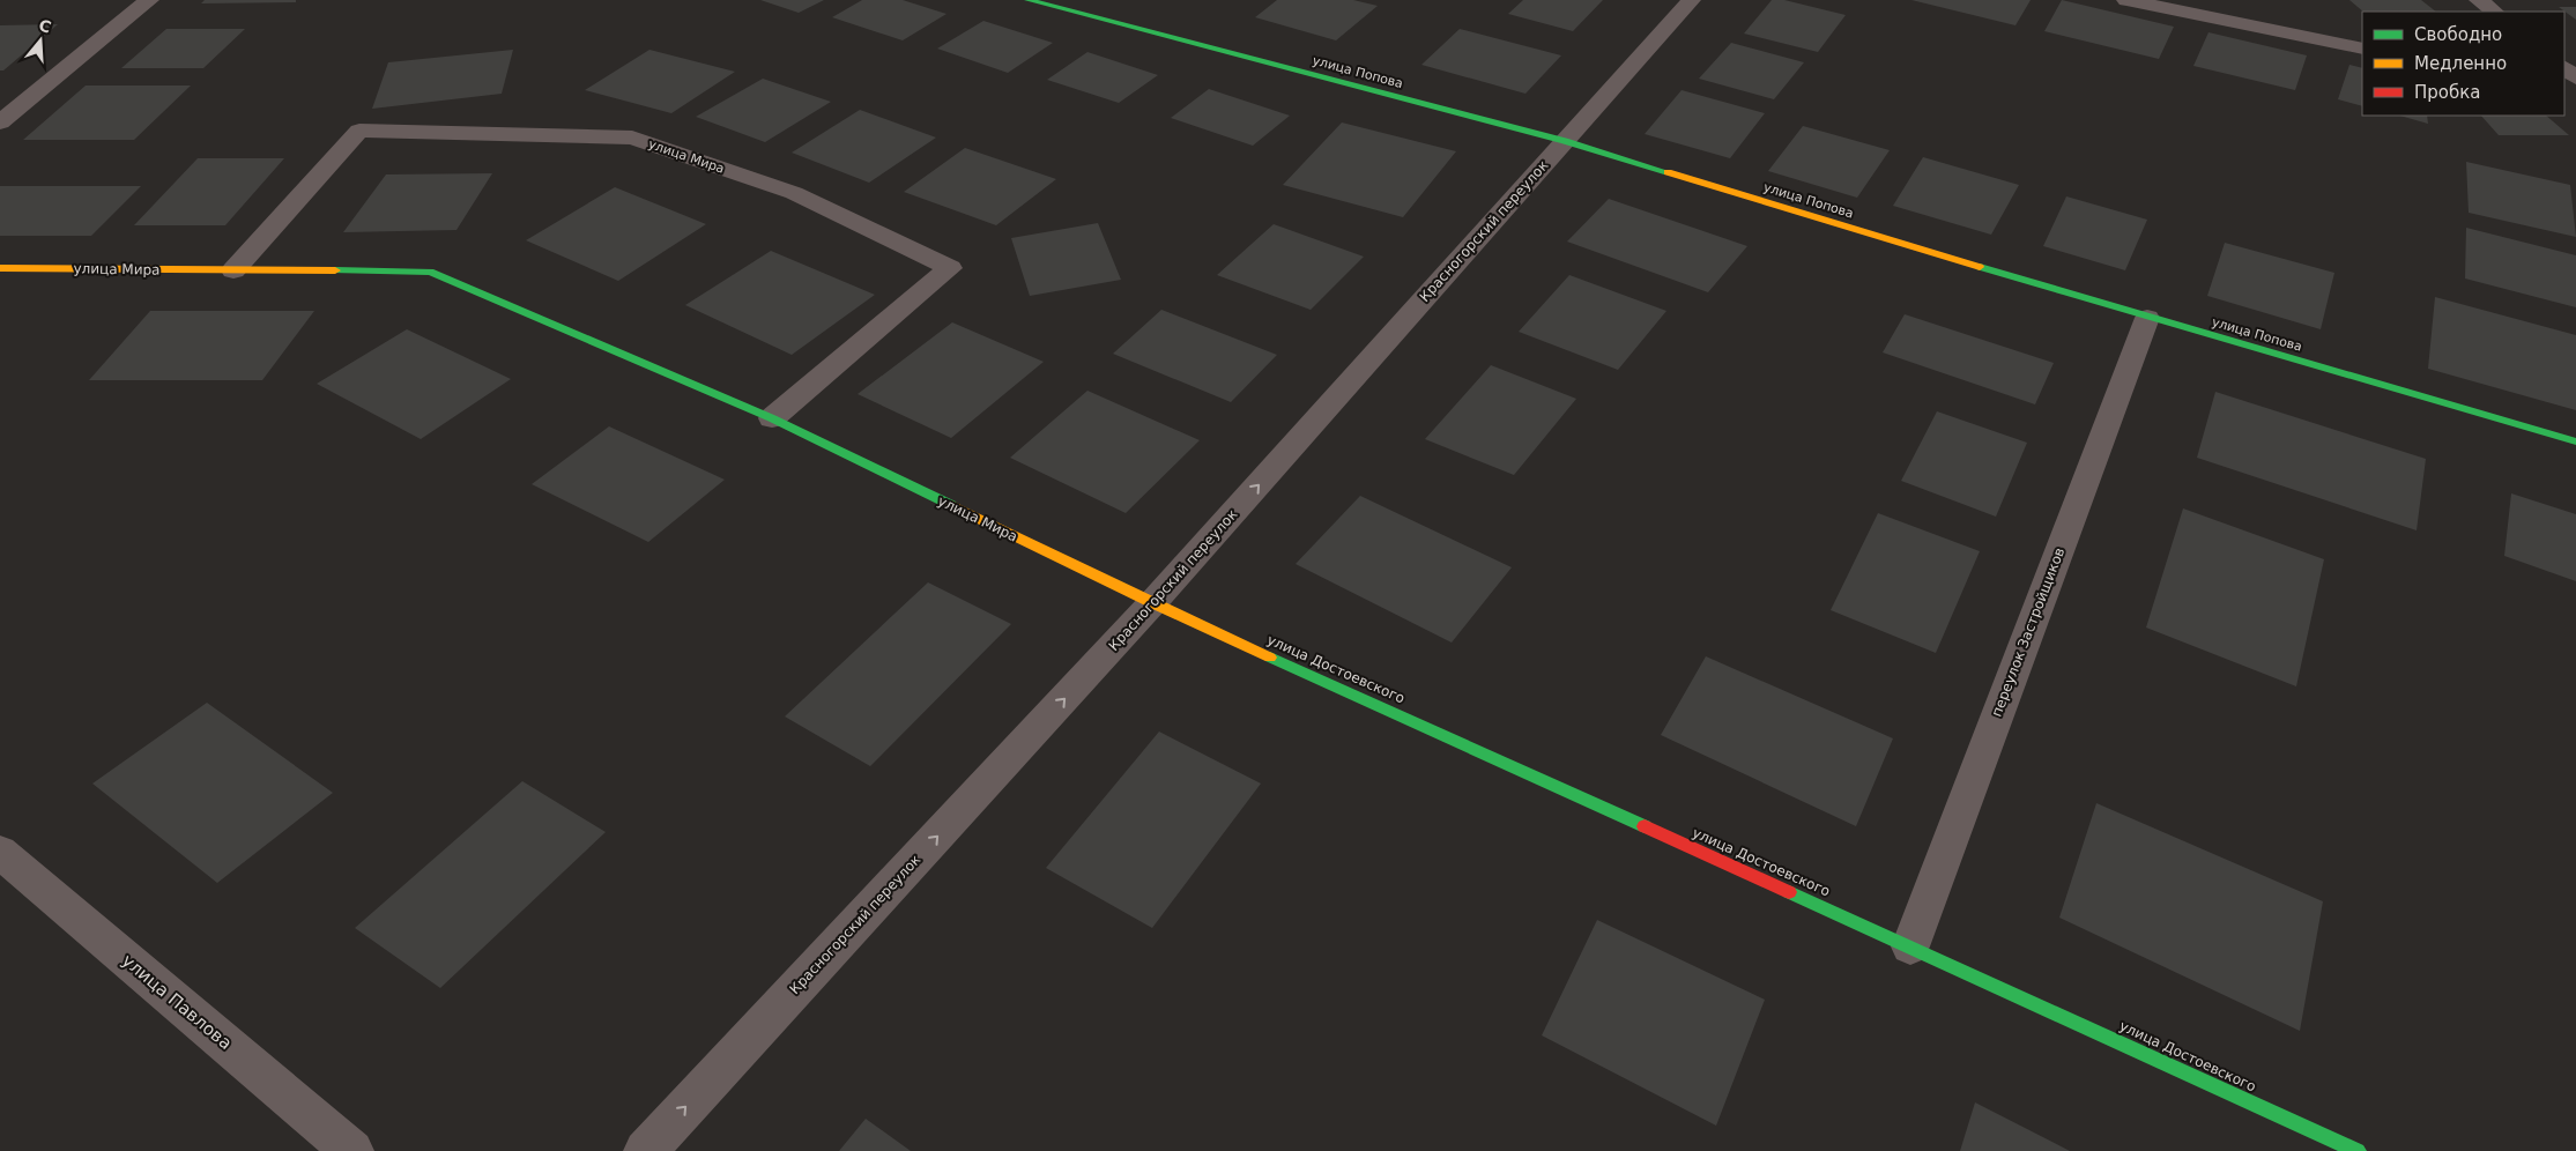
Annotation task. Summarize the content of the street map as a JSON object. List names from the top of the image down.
{
  "streets": {
    "street": [
      "улица Попова",
      "улица Мира",
      "Красногорский переулок",
      "переулок Застройщиков",
      "улица Достоевского",
      "улица Павлова"
    ]
  },
  "crossings": [
    ["улица Попова", "Красногорский переулок"],
    ["улица Попова", "переулок Застройщиков"],
    ["улица Мира", "Красногорский переулок"],
    ["улица Мира", "улица Достоевского"],
    ["Красногорский переулок", "улица Достоевского"],
    ["переулок Застройщиков", "улица Достоевского"]
  ],
  "one_way": ["Красногорский переулок"],
  "legend": ["Свободно", "Медленно", "Пробка"],
  "north": "top"
}
